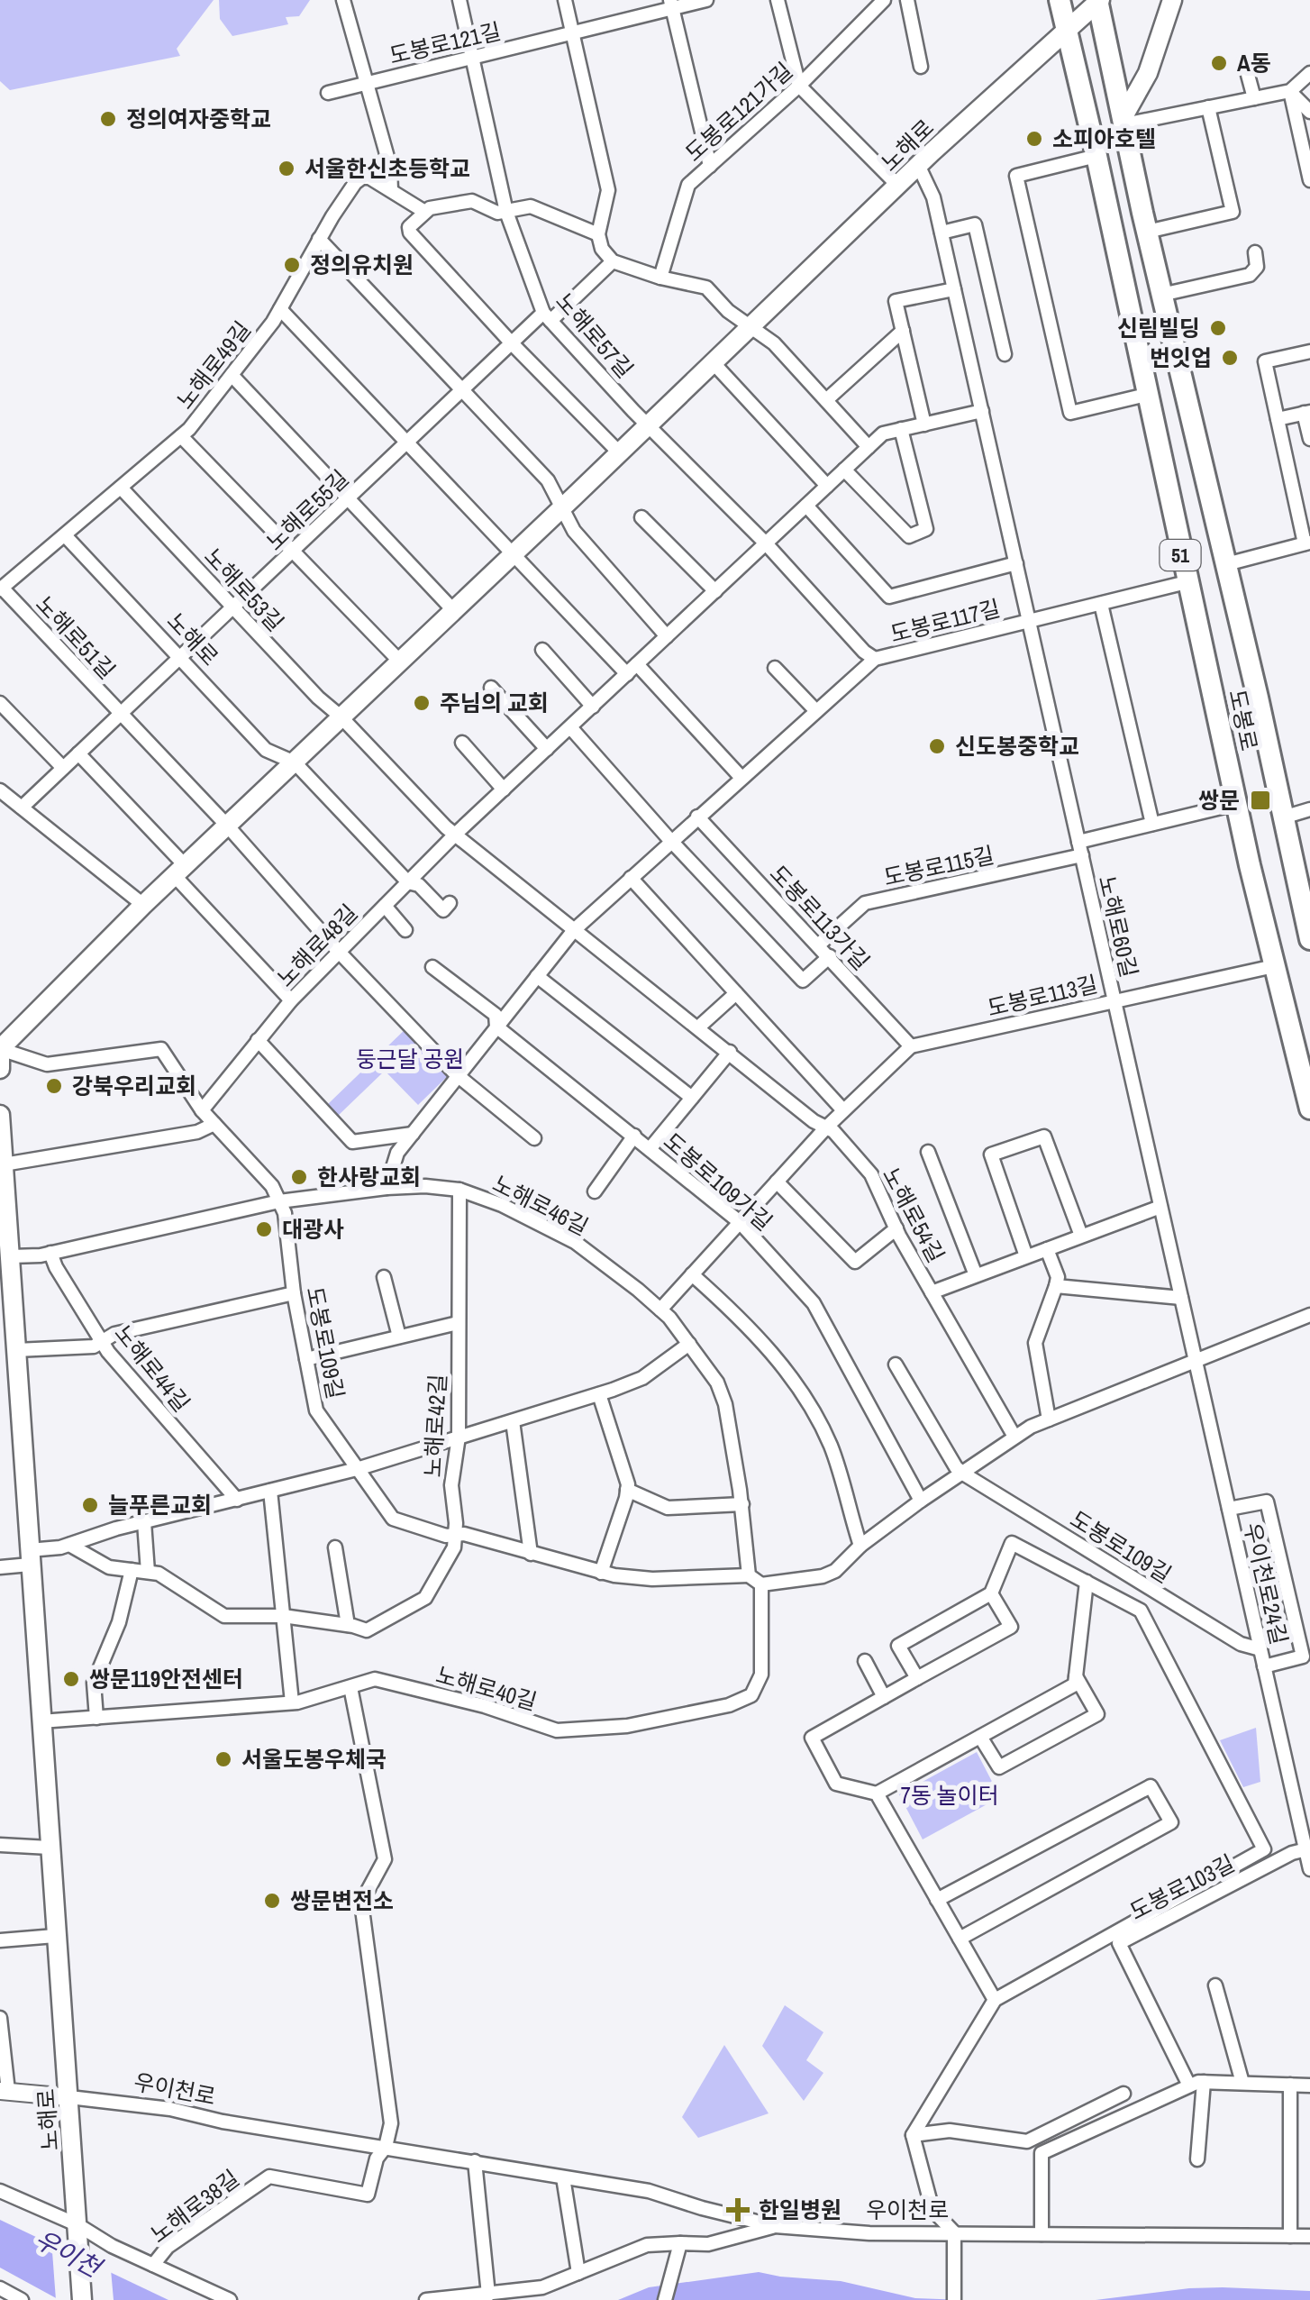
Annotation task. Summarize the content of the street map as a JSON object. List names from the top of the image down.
{
  "streets": {
    "main road": ["노해로", "51", "도봉로"],
    "street": [
      "도봉로121길",
      "도봉로121가길",
      "노해로57길",
      "노해로49길",
      "노해로55길",
      "노해로53길",
      "도봉로117길",
      "노해로51길",
      "도봉로115길",
      "도봉로113가길",
      "노해로60길",
      "노해로48길",
      "도봉로113길",
      "도봉로109가길",
      "노해로46길",
      "노해로54길",
      "도봉로109길",
      "노해로44길",
      "노해로42길",
      "우이천로24길",
      "노해로40길",
      "도봉로103길",
      "우이천로",
      "노해로38길"
    ]
  },
  "crossings": [
    ["도봉로121길", "노해로57길"],
    ["노해로", "노해로57길"],
    ["노해로", "노해로49길"],
    ["노해로", "노해로53길"],
    ["노해로", "노해로51길"],
    ["노해로", "도봉로"],
    ["노해로", "노해로60길"],
    ["노해로", "노해로48길"],
    ["노해로", "노해로46길"],
    ["노해로", "노해로54길"],
    ["노해로", "도봉로109길"],
    ["노해로", "노해로40길"],
    ["노해로", "우이천로"],
    ["노해로", "노해로38길"],
    ["노해로57길", "노해로55길"],
    ["노해로49길", "노해로53길"],
    ["노해로49길", "노해로51길"],
    ["노해로55길", "노해로53길"],
    ["노해로53길", "노해로54길"],
    ["도봉로117길", "도봉로"],
    ["도봉로117길", "도봉로113가길"],
    ["도봉로117길", "노해로60길"],
    ["도봉로117길", "도봉로109가길"],
    ["도봉로117길", "노해로46길"],
    ["도봉로117길", "노해로54길"],
    ["도봉로", "도봉로113길"],
    ["도봉로115길", "도봉로113가길"],
    ["도봉로115길", "노해로60길"],
    ["도봉로113가길", "도봉로113길"],
    ["노해로60길", "노해로48길"],
    ["노해로60길", "도봉로113길"],
    ["노해로60길", "우이천로24길"],
    ["노해로48길", "노해로54길"],
    ["노해로48길", "도봉로109길"],
    ["노해로46길", "도봉로109길"],
    ["노해로46길", "노해로44길"],
    ["노해로46길", "노해로42길"],
    ["도봉로109길", "노해로42길"],
    ["도봉로109길", "우이천로24길"],
    ["우이천로24길", "도봉로103길"],
    ["우이천로", "노해로38길"]
  ],
  "water": ["우이천"],
  "parks": ["둥근달 공원", "7동 놀이터"],
  "places": {
    "other": [
      "A동",
      "정의여자중학교",
      "소피아호텔",
      "서울한신초등학교",
      "정의유치원",
      "신림빌딩",
      "번잇업",
      "주님의 교회",
      "신도봉중학교",
      "강북우리교회",
      "한사랑교회",
      "대광사",
      "늘푸른교회",
      "쌍문119안전센터",
      "서울도봉우체국",
      "쌍문변전소"
    ],
    "transit": ["쌍문"],
    "health": ["한일병원"]
  }
}
